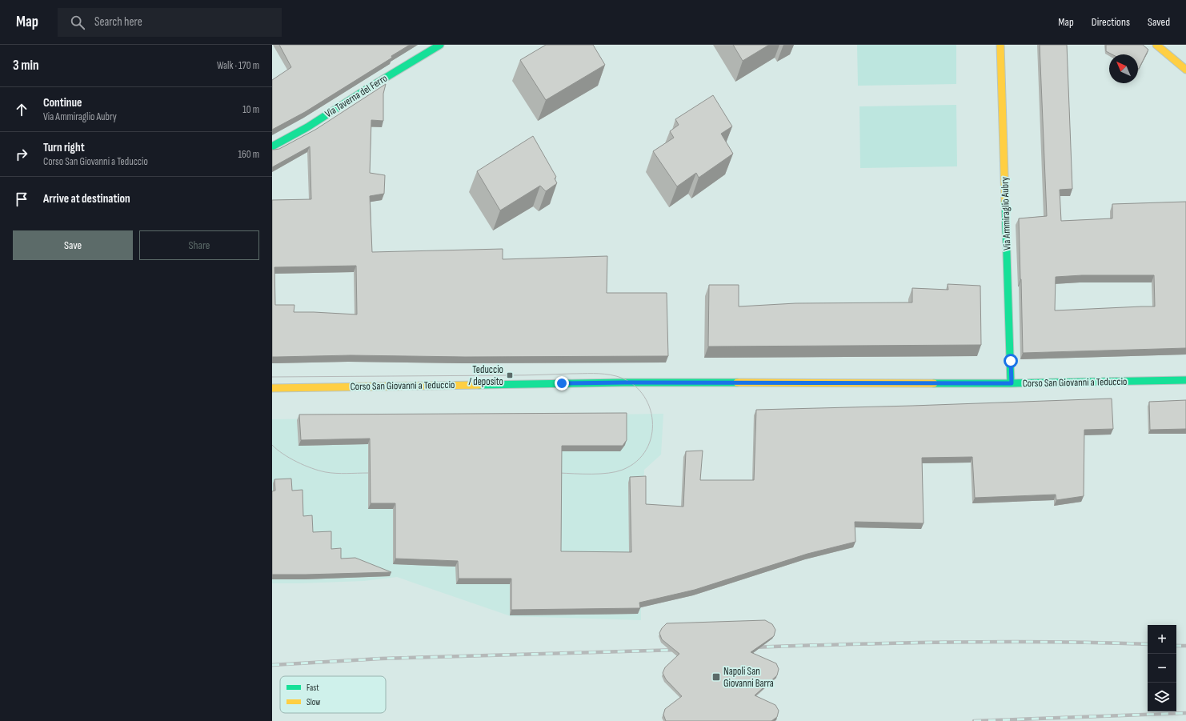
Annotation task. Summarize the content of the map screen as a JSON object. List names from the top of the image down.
{
  "streets": {
    "main road": ["Via Taverna del Ferro", "Via Ammiraglio Aubry", "Corso San Giovanni a Teduccio"]
  },
  "crossings": [
    ["Via Ammiraglio Aubry", "Corso San Giovanni a Teduccio"]
  ],
  "places": {
    "transit": ["Teduccio / deposito", "Napoli San Giovanni Barra"]
  },
  "legend": ["Fast", "Slow"],
  "north": "top left",
  "page": {
    "header": "Map",
    "search": "Search here",
    "nav": ["Map", "Directions", "Saved"],
    "heading": ["3 min", "Walk · 170 m"],
    "list": [
      ["Continue", "Via Ammiraglio Aubry", "10 m"],
      ["Turn right", "Corso San Giovanni a Teduccio", "160 m"],
      "Arrive at destination"
    ],
    "buttons": ["Save", "Share"],
    "map_buttons": ["+", "−"]
  }
}
